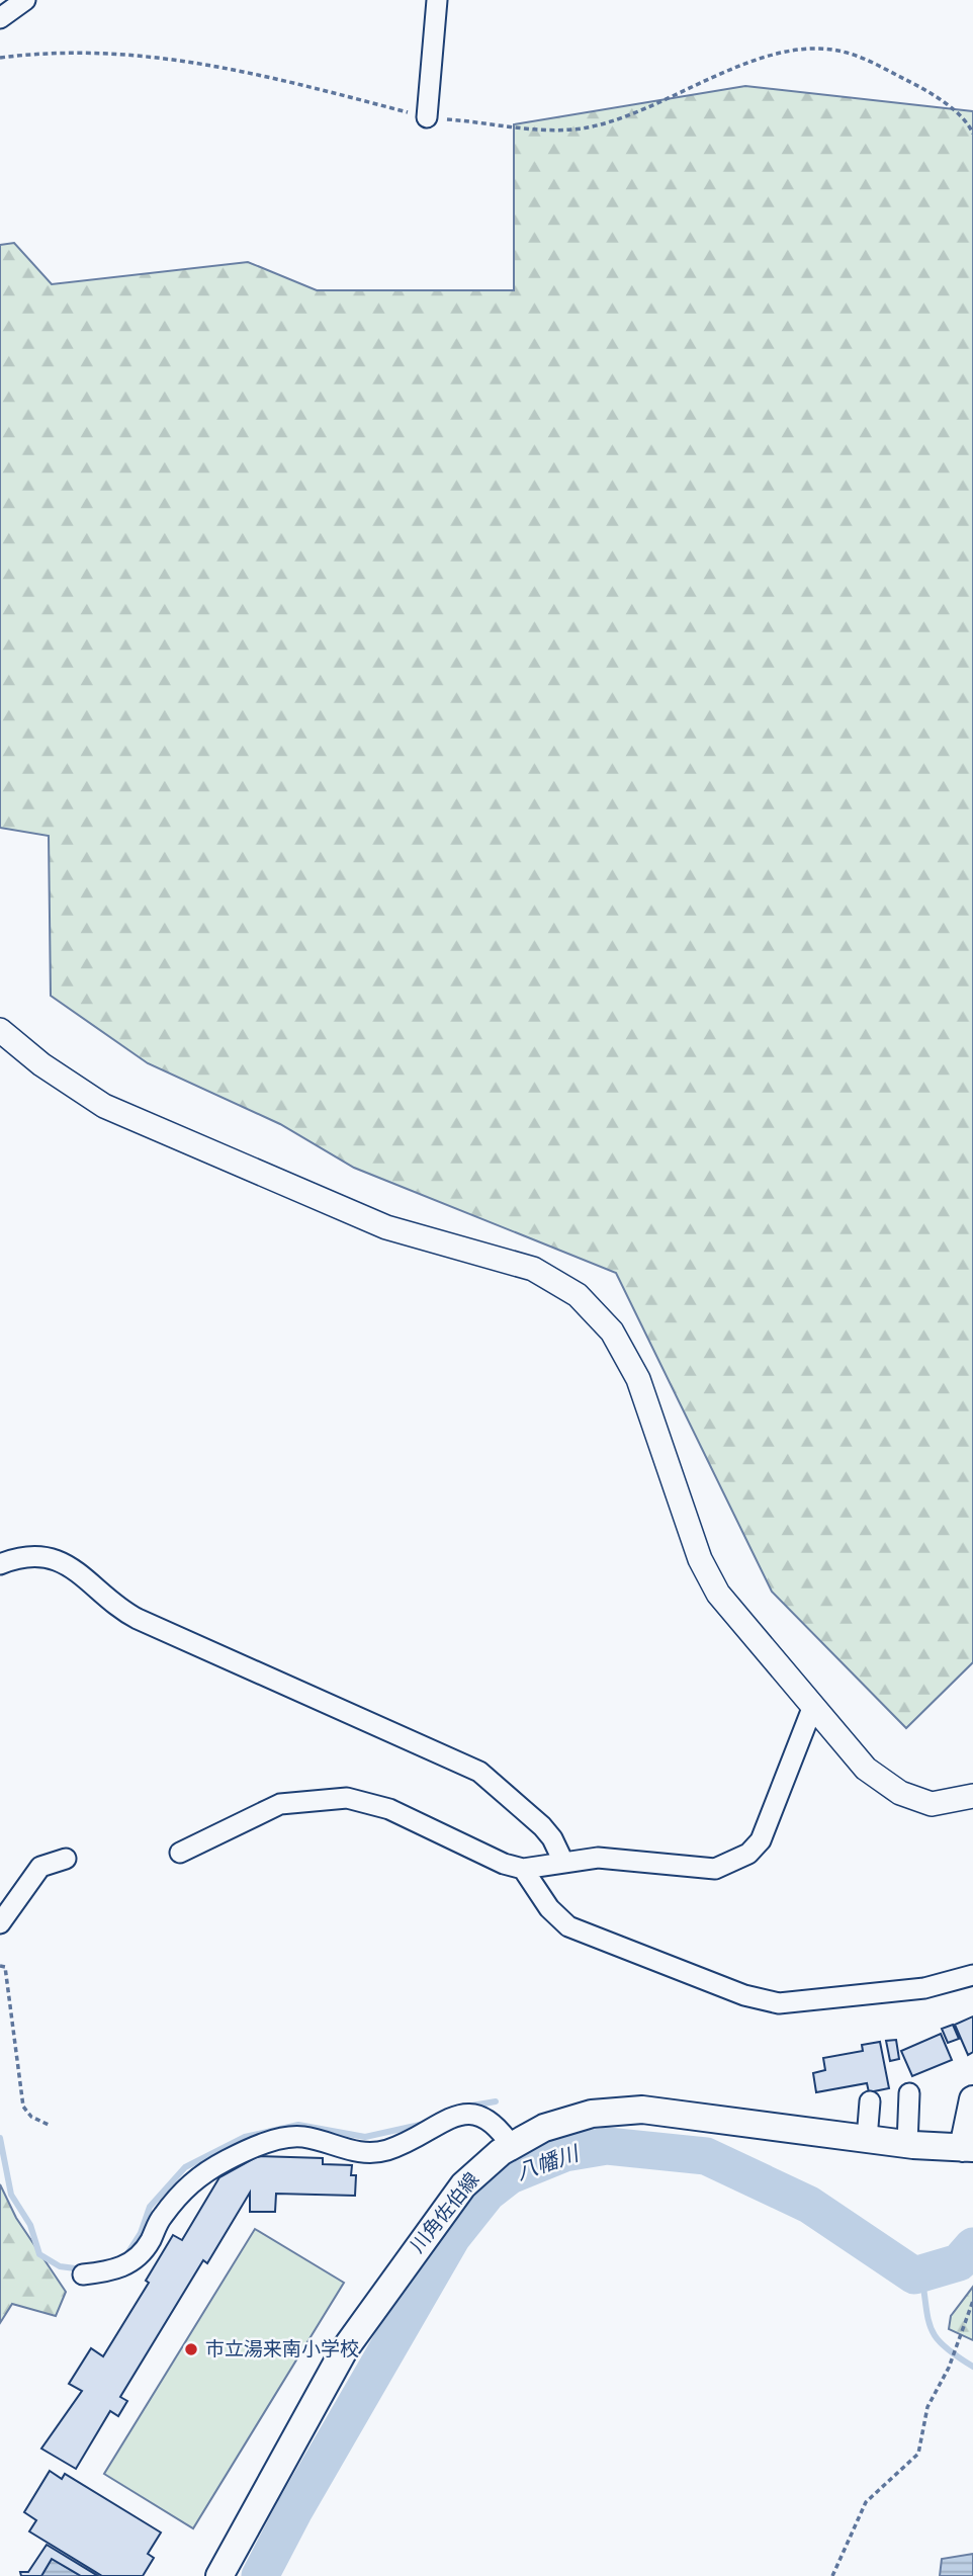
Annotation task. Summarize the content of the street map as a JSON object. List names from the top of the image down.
{
  "streets": {
    "main road": ["川角佐伯線"]
  },
  "water": ["八幡川"],
  "places": ["市立湯来南小学校"]
}
